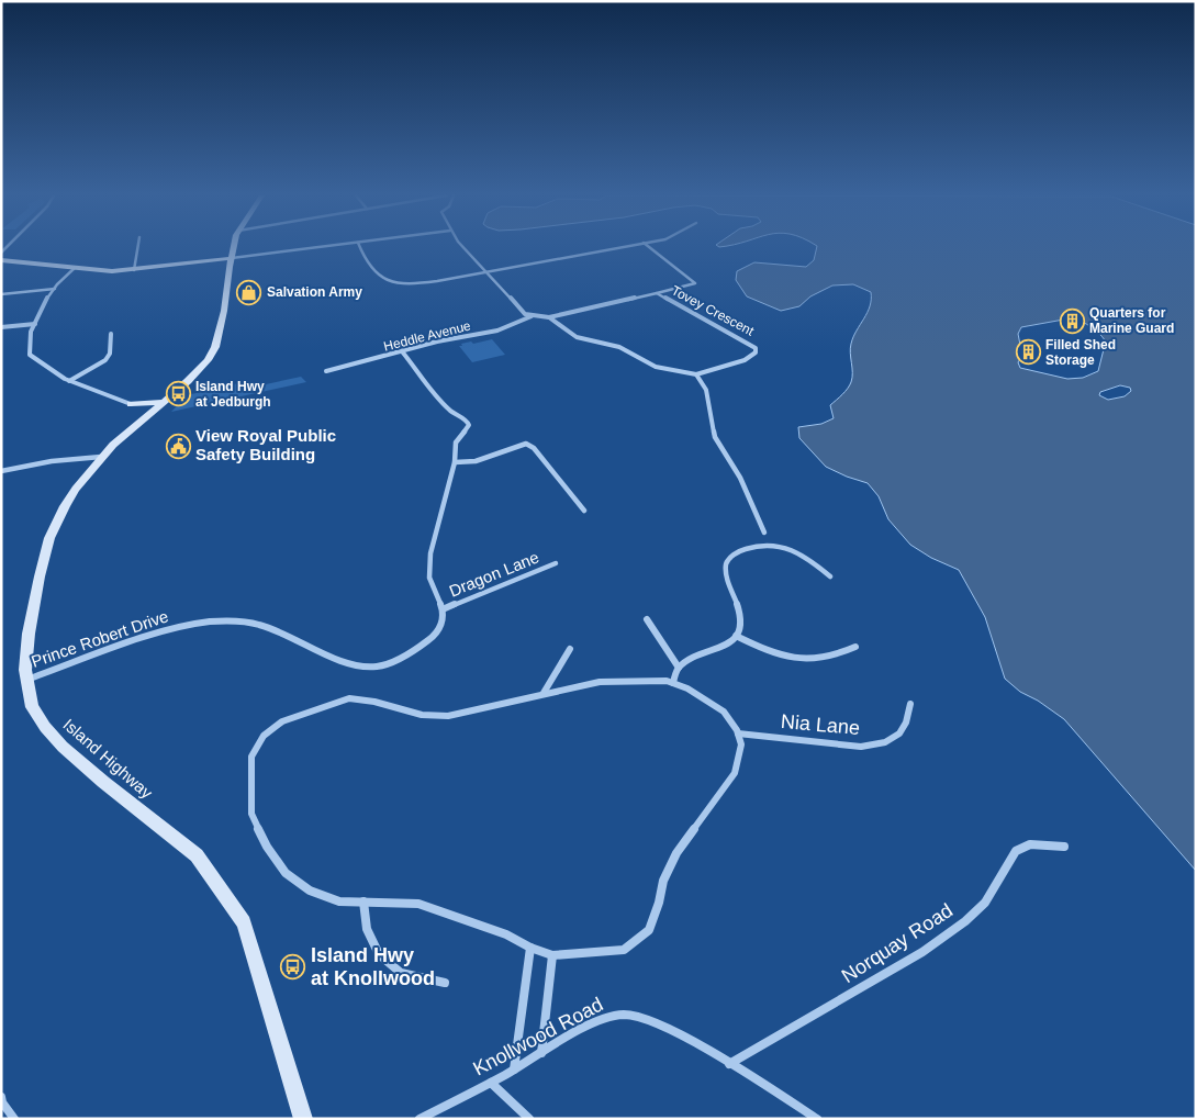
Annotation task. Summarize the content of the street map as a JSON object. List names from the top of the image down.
{
  "streets": {
    "main road": ["Island Highway"],
    "street": [
      "Tovey Crescent",
      "Heddle Avenue",
      "Dragon Lane",
      "Prince Robert Drive",
      "Nia Lane",
      "Norquay Road",
      "Knollwood Road"
    ]
  },
  "crossings": [
    ["Dragon Lane", "Prince Robert Drive"],
    ["Prince Robert Drive", "Island Highway"],
    ["Norquay Road", "Knollwood Road"]
  ],
  "places": {
    "shop": ["Salvation Army"],
    "building": ["Quarters for Marine Guard", "Filled Shed Storage"],
    "bus stop": ["Island Hwy at Jedburgh", "Island Hwy at Knollwood"],
    "public building": ["View Royal Public Safety Building"]
  }
}
